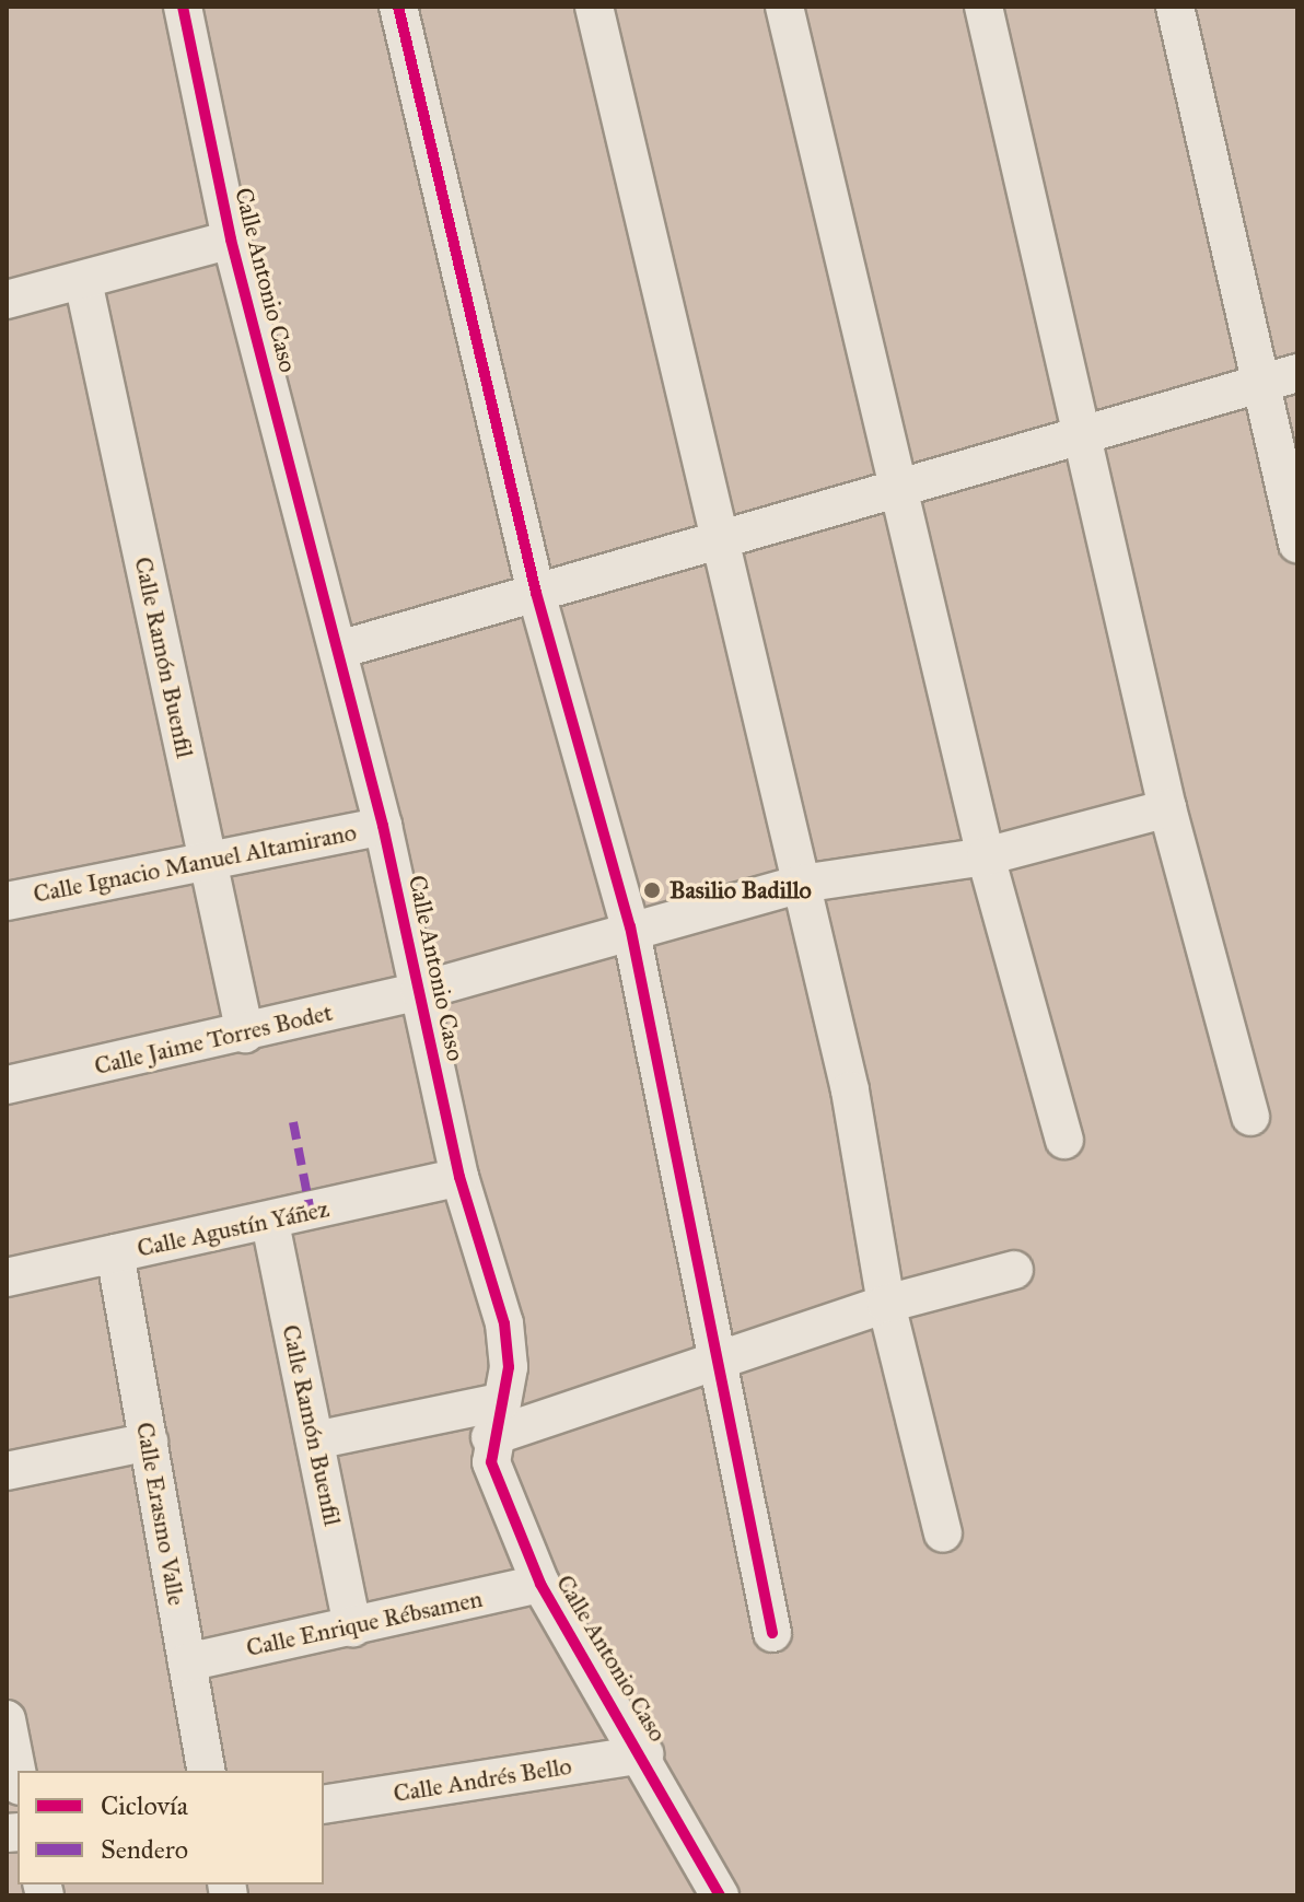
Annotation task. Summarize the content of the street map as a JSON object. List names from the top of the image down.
{
  "streets": {
    "street": [
      "Calle Antonio Caso",
      "Calle Ramón Buenfil",
      "Calle Ignacio Manuel Altamirano",
      "Calle Jaime Torres Bodet",
      "Calle Agustín Yáñez",
      "Calle Erasmo Valle",
      "Calle Enrique Rébsamen",
      "Calle Andrés Bello"
    ]
  },
  "crossings": [
    ["Calle Antonio Caso", "Calle Ignacio Manuel Altamirano"],
    ["Calle Antonio Caso", "Calle Jaime Torres Bodet"],
    ["Calle Antonio Caso", "Calle Agustín Yáñez"],
    ["Calle Antonio Caso", "Calle Enrique Rébsamen"],
    ["Calle Antonio Caso", "Calle Andrés Bello"],
    ["Calle Ramón Buenfil", "Calle Ignacio Manuel Altamirano"],
    ["Calle Ramón Buenfil", "Calle Jaime Torres Bodet"],
    ["Calle Ramón Buenfil", "Calle Agustín Yáñez"],
    ["Calle Ramón Buenfil", "Calle Enrique Rébsamen"],
    ["Calle Agustín Yáñez", "Calle Erasmo Valle"],
    ["Calle Erasmo Valle", "Calle Enrique Rébsamen"]
  ],
  "places": ["Basilio Badillo"],
  "legend": ["Ciclovía", "Sendero"]
}
